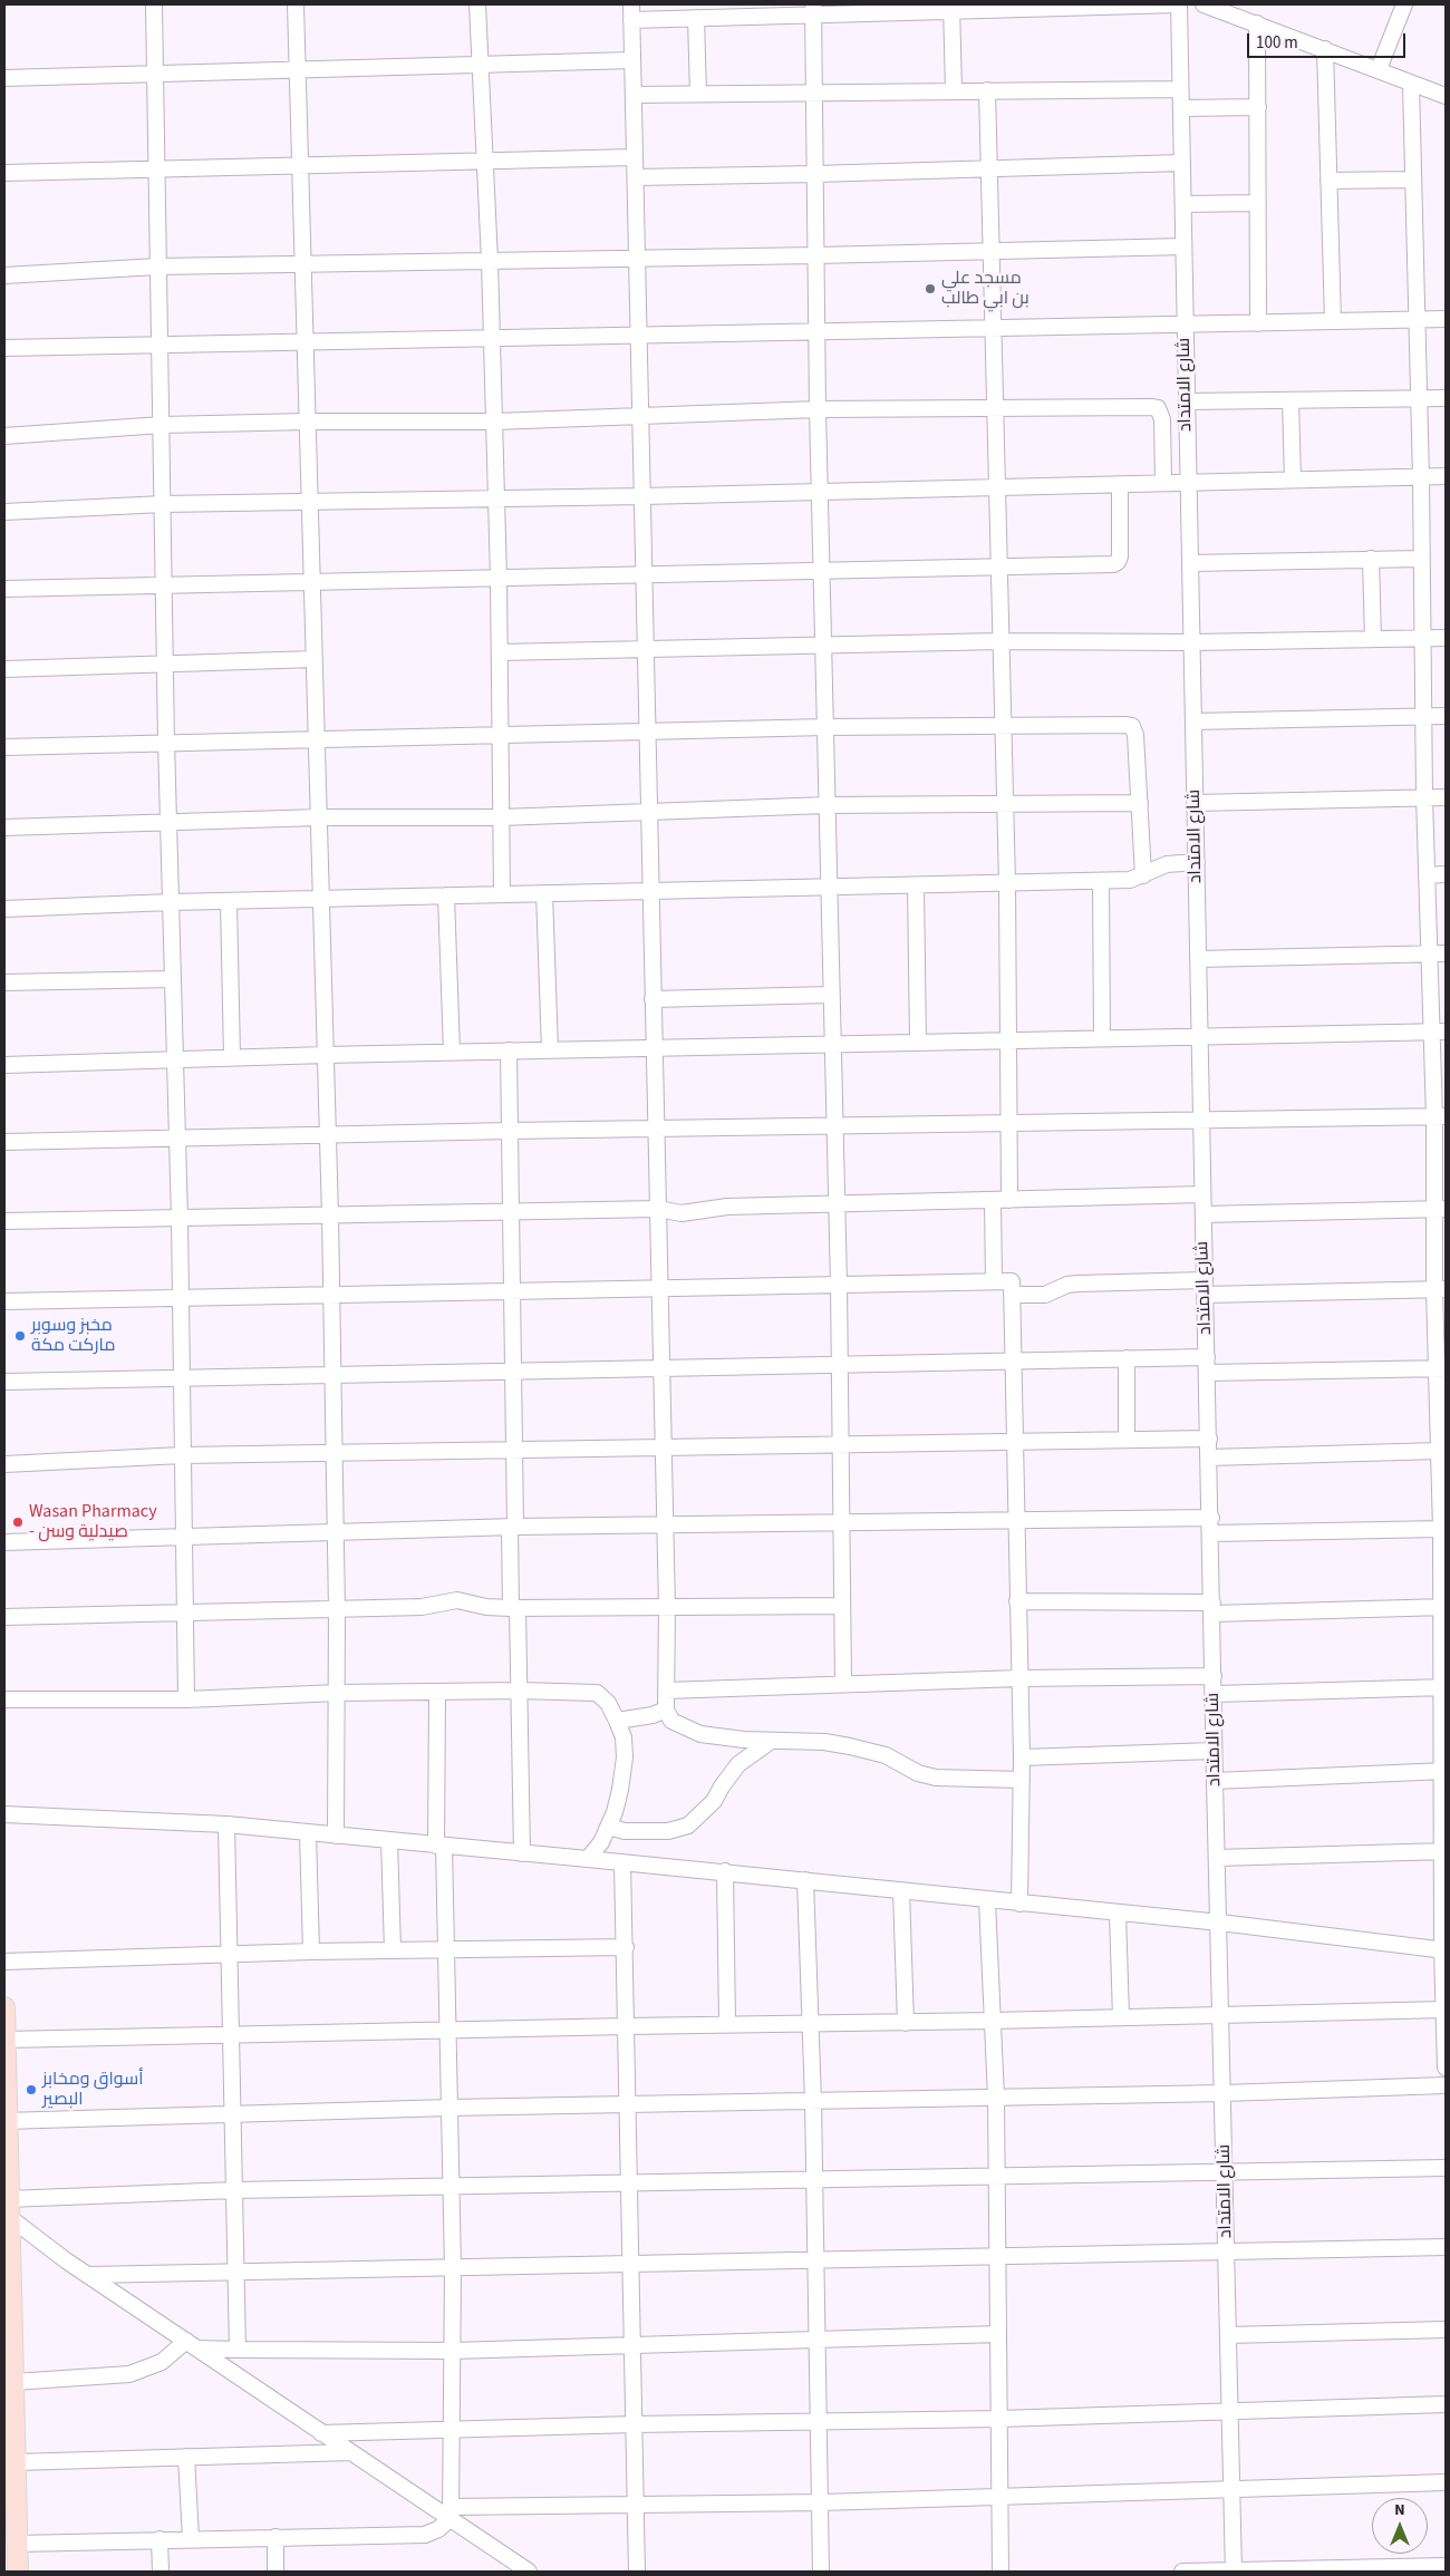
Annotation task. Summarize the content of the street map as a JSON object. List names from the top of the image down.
{
  "streets": {
    "street": ["شارع الامتداد"]
  },
  "places": [
    "مسجد علي بن ابي طالب",
    "مخبز وسوبر ماركت مكة",
    "Wasan Pharmacy - صيدلية وسن",
    "أسواق ومخابز البصير"
  ],
  "scale_bar": "100 m",
  "north": "top"
}
